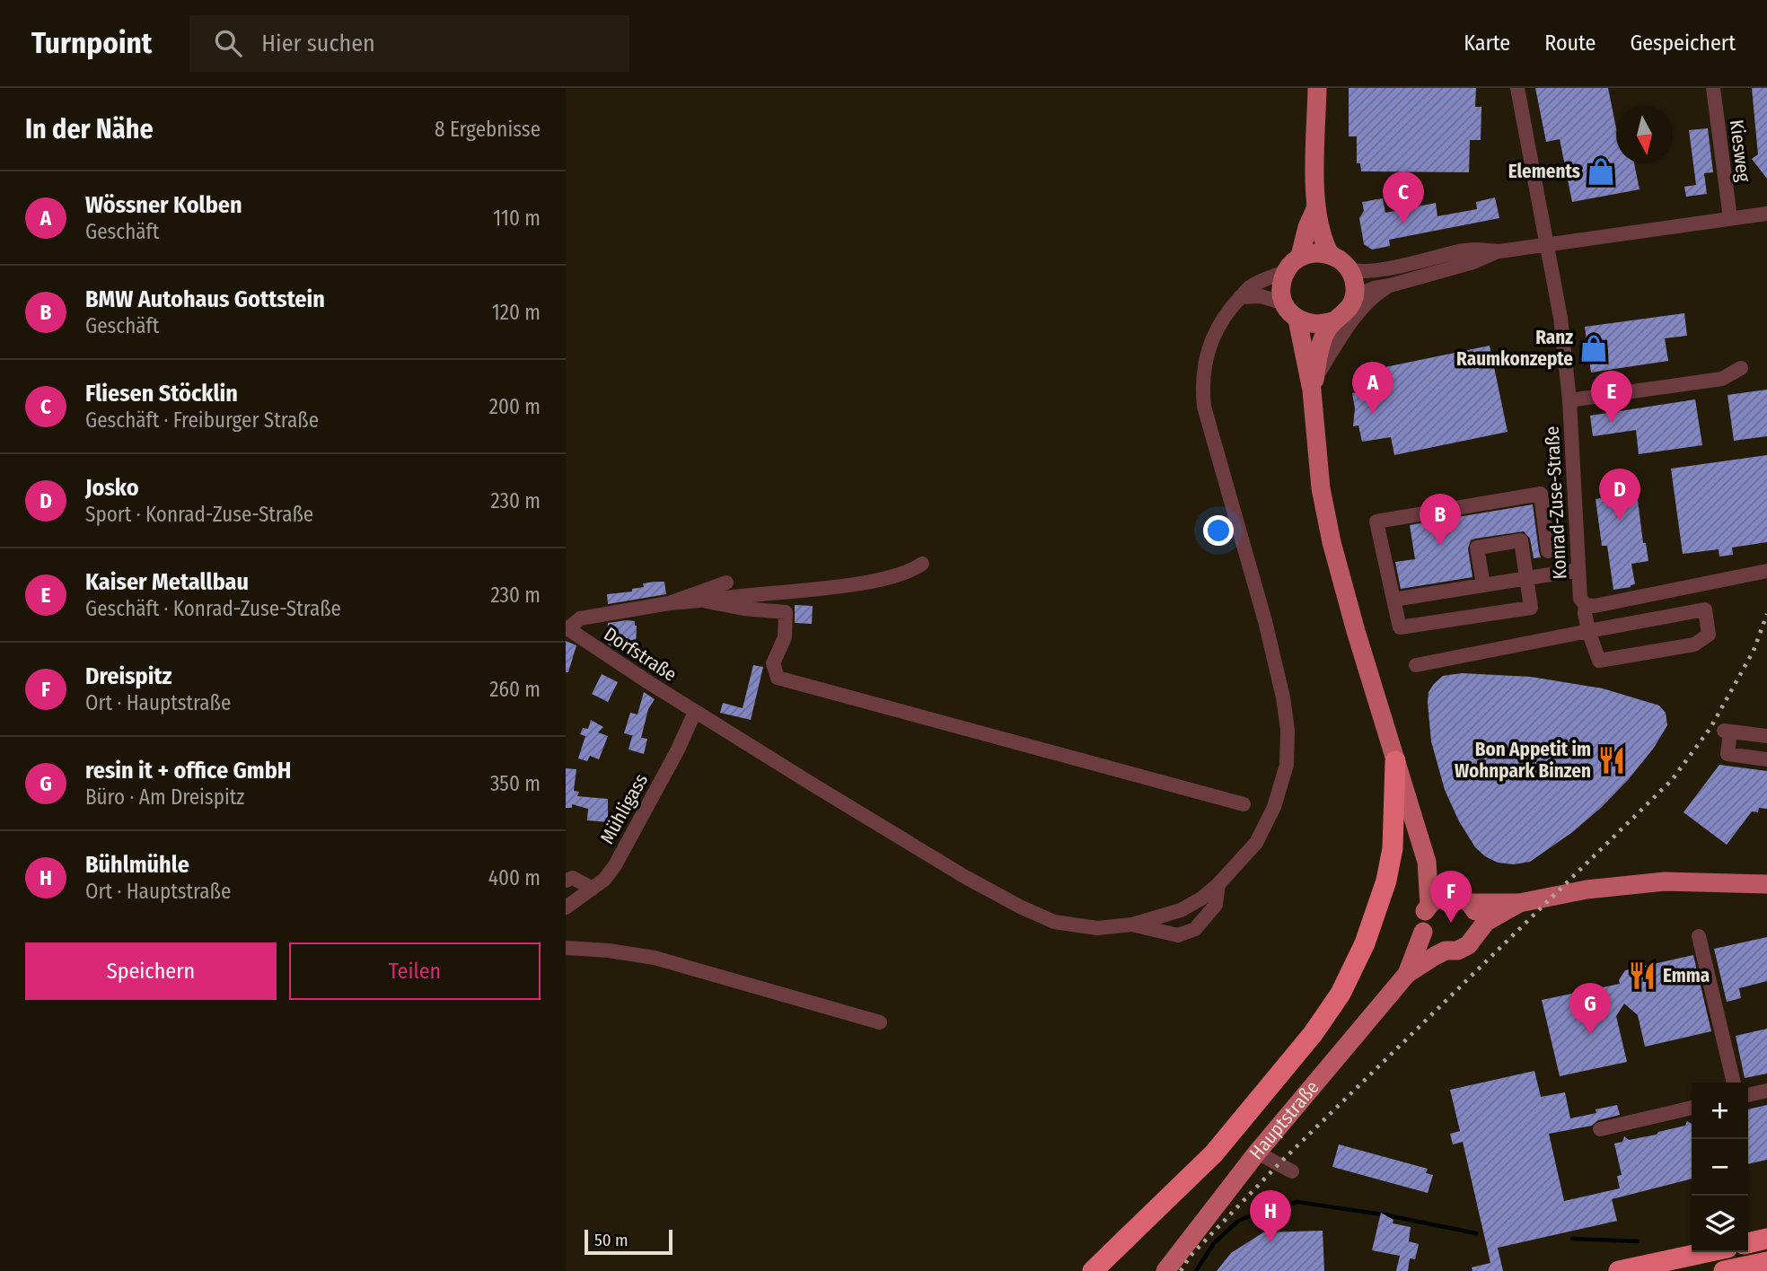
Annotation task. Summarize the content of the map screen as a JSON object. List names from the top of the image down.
{
  "streets": {
    "main road": ["Hauptstraße"],
    "street": [
      "Kiesweg",
      "Konrad-Zuse-Straße",
      "Dorfstraße",
      "Mühligass"
    ]
  },
  "crossings": [
    ["Dorfstraße", "Mühligass"]
  ],
  "places": {
    "shop": ["Elements", "Ranz Raumkonzepte"],
    "restaurant": ["Bon Appetit im Wohnpark Binzen", "Emma"]
  },
  "scale_bar": "50 m",
  "north": "bottom",
  "page": {
    "header": "Turnpoint",
    "search": "Hier suchen",
    "nav": ["Karte", "Route", "Gespeichert"],
    "heading": ["In der Nähe", "8 Ergebnisse"],
    "list": [
      {
        "mark": "A",
        "name": "Wössner Kolben",
        "note": "Geschäft",
        "value": "110 m"
      },
      {
        "mark": "B",
        "name": "BMW Autohaus Gottstein",
        "note": "Geschäft",
        "value": "120 m"
      },
      {
        "mark": "C",
        "name": "Fliesen Stöcklin",
        "note": "Geschäft · Freiburger Straße",
        "value": "200 m"
      },
      {
        "mark": "D",
        "name": "Josko",
        "note": "Sport · Konrad-Zuse-Straße",
        "value": "230 m"
      },
      {
        "mark": "E",
        "name": "Kaiser Metallbau",
        "note": "Geschäft · Konrad-Zuse-Straße",
        "value": "230 m"
      },
      {
        "mark": "F",
        "name": "Dreispitz",
        "note": "Ort · Hauptstraße",
        "value": "260 m"
      },
      {
        "mark": "G",
        "name": "resin it + office GmbH",
        "note": "Büro · Am Dreispitz",
        "value": "350 m"
      },
      {
        "mark": "H",
        "name": "Bühlmühle",
        "note": "Ort · Hauptstraße",
        "value": "400 m"
      }
    ],
    "pins": [
      "C",
      "A",
      "E",
      "D",
      "B",
      "F",
      "G",
      "H"
    ],
    "buttons": ["Speichern", "Teilen"],
    "map_buttons": ["+", "−"],
    "scale": "50 m"
  }
}
